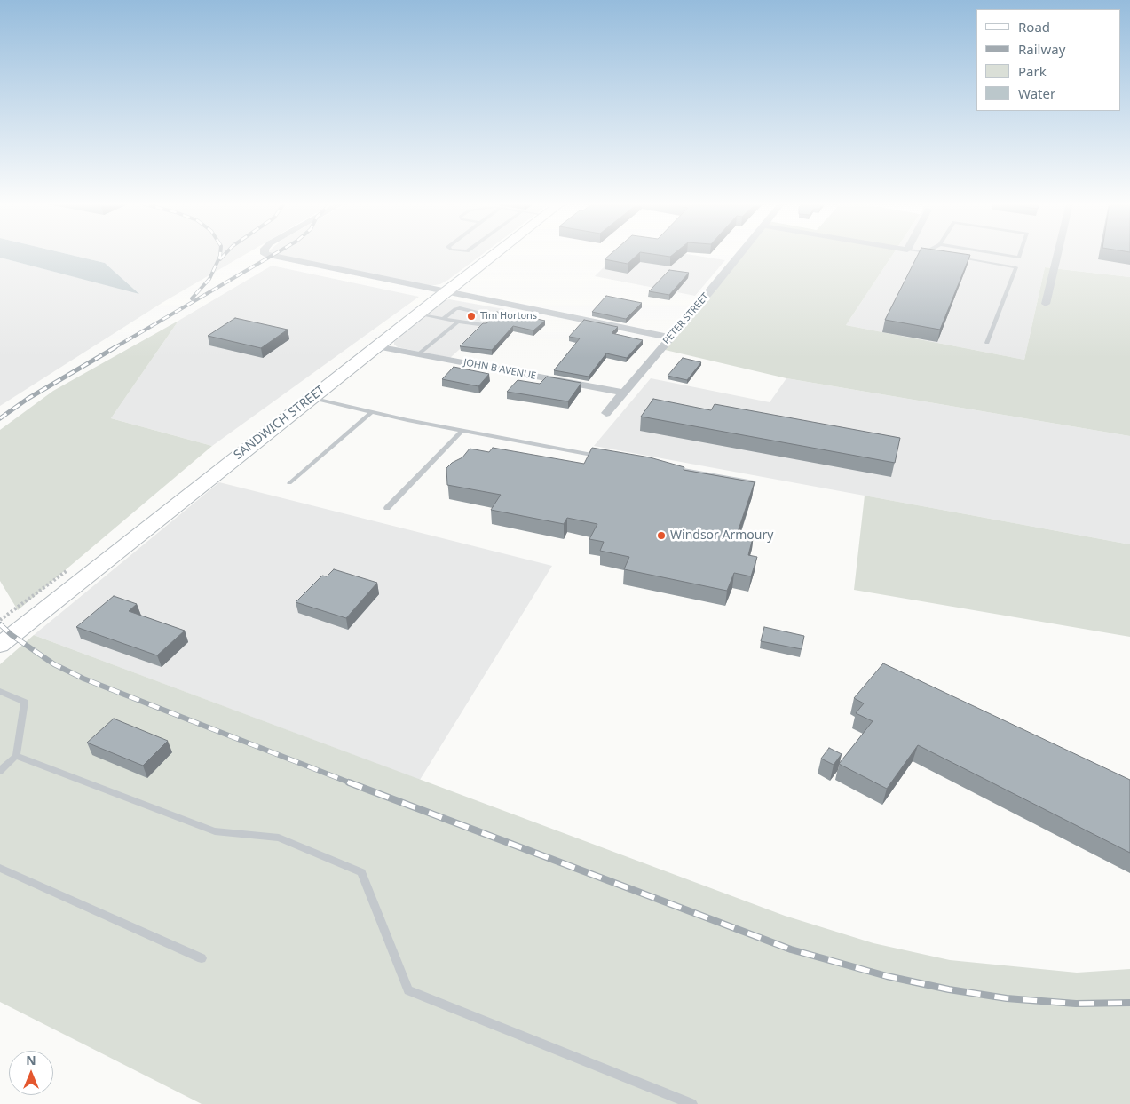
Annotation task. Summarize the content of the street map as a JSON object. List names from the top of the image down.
{
  "streets": {
    "main road": ["SANDWICH STREET"],
    "street": ["PETER STREET", "JOHN B AVENUE"]
  },
  "crossings": [
    ["PETER STREET", "JOHN B AVENUE"],
    ["JOHN B AVENUE", "SANDWICH STREET"]
  ],
  "places": ["Tim Hortons", "Windsor Armoury"],
  "legend": [
    "Road",
    "Railway",
    "Park",
    "Water"
  ],
  "north": "top"
}
